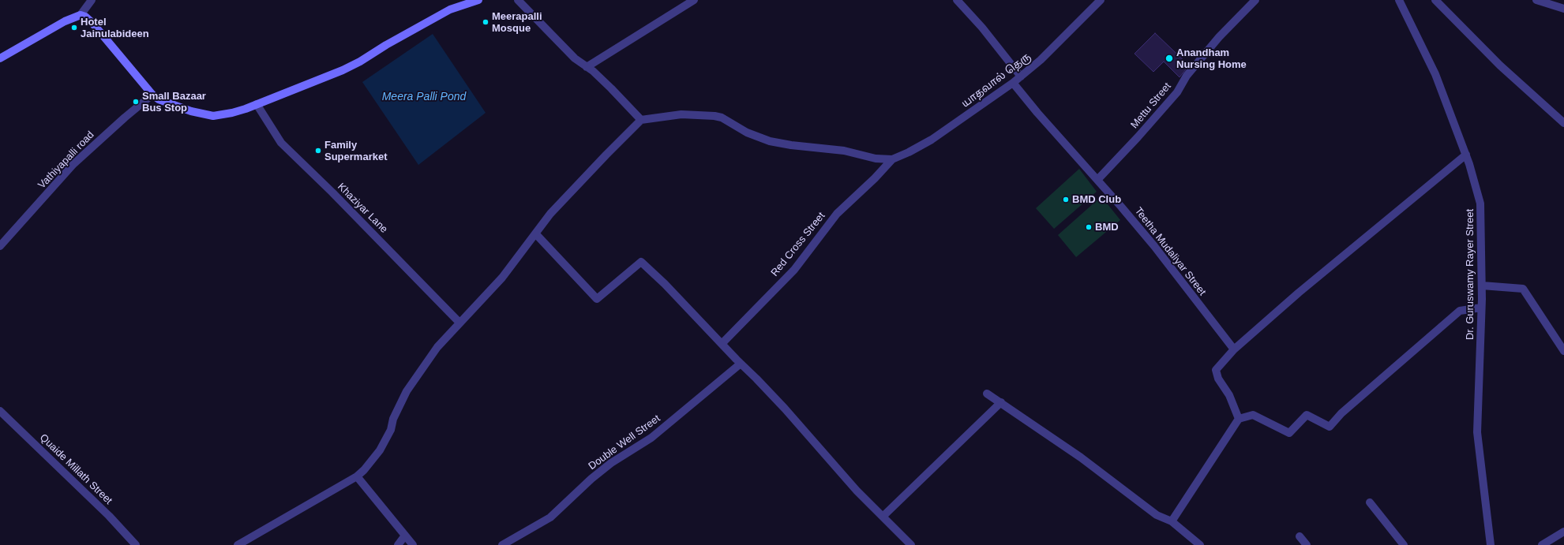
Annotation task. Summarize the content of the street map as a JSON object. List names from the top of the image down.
{
  "streets": {
    "street": [
      "யாதவால் தெரு",
      "Mettu Street",
      "Vathiyapalli road",
      "Khaziyar Lane",
      "Red Cross Street",
      "Teetha Mudaliyar Street",
      "Dr. Guruswamy Rayer Street",
      "Double Well Street",
      "Quaide Millath Street"
    ]
  },
  "crossings": [
    ["யாதவால் தெரு", "Red Cross Street"],
    ["யாதவால் தெரு", "Teetha Mudaliyar Street"],
    ["Mettu Street", "Teetha Mudaliyar Street"]
  ],
  "water": ["Meera Palli Pond"],
  "places": [
    "Meerapalli Mosque",
    "Hotel Jainulabideen",
    "Anandham Nursing Home",
    "Small Bazaar Bus Stop",
    "Family Supermarket",
    "BMD Club",
    "BMD"
  ]
}
